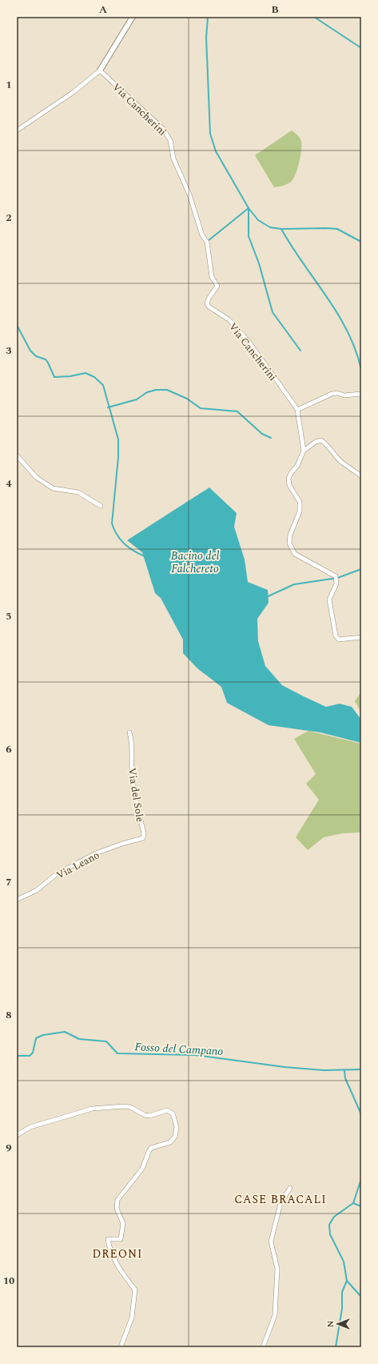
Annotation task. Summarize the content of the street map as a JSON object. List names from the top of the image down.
{
  "streets": {
    "street": ["Via Cancherini", "Via del Sole", "Via Leano"]
  },
  "crossings": [
    ["Via del Sole", "Via Leano"]
  ],
  "districts": ["CASE BRACALI", "DREONI"],
  "water": ["Bacino del Falchereto", "Fosso del Campano"],
  "north": "left",
  "grid": {
    "columns": ["A", "B"],
    "rows": [
      "1",
      "2",
      "3",
      "4",
      "5",
      "6",
      "7",
      "8",
      "9",
      "10"
    ]
  }
}
